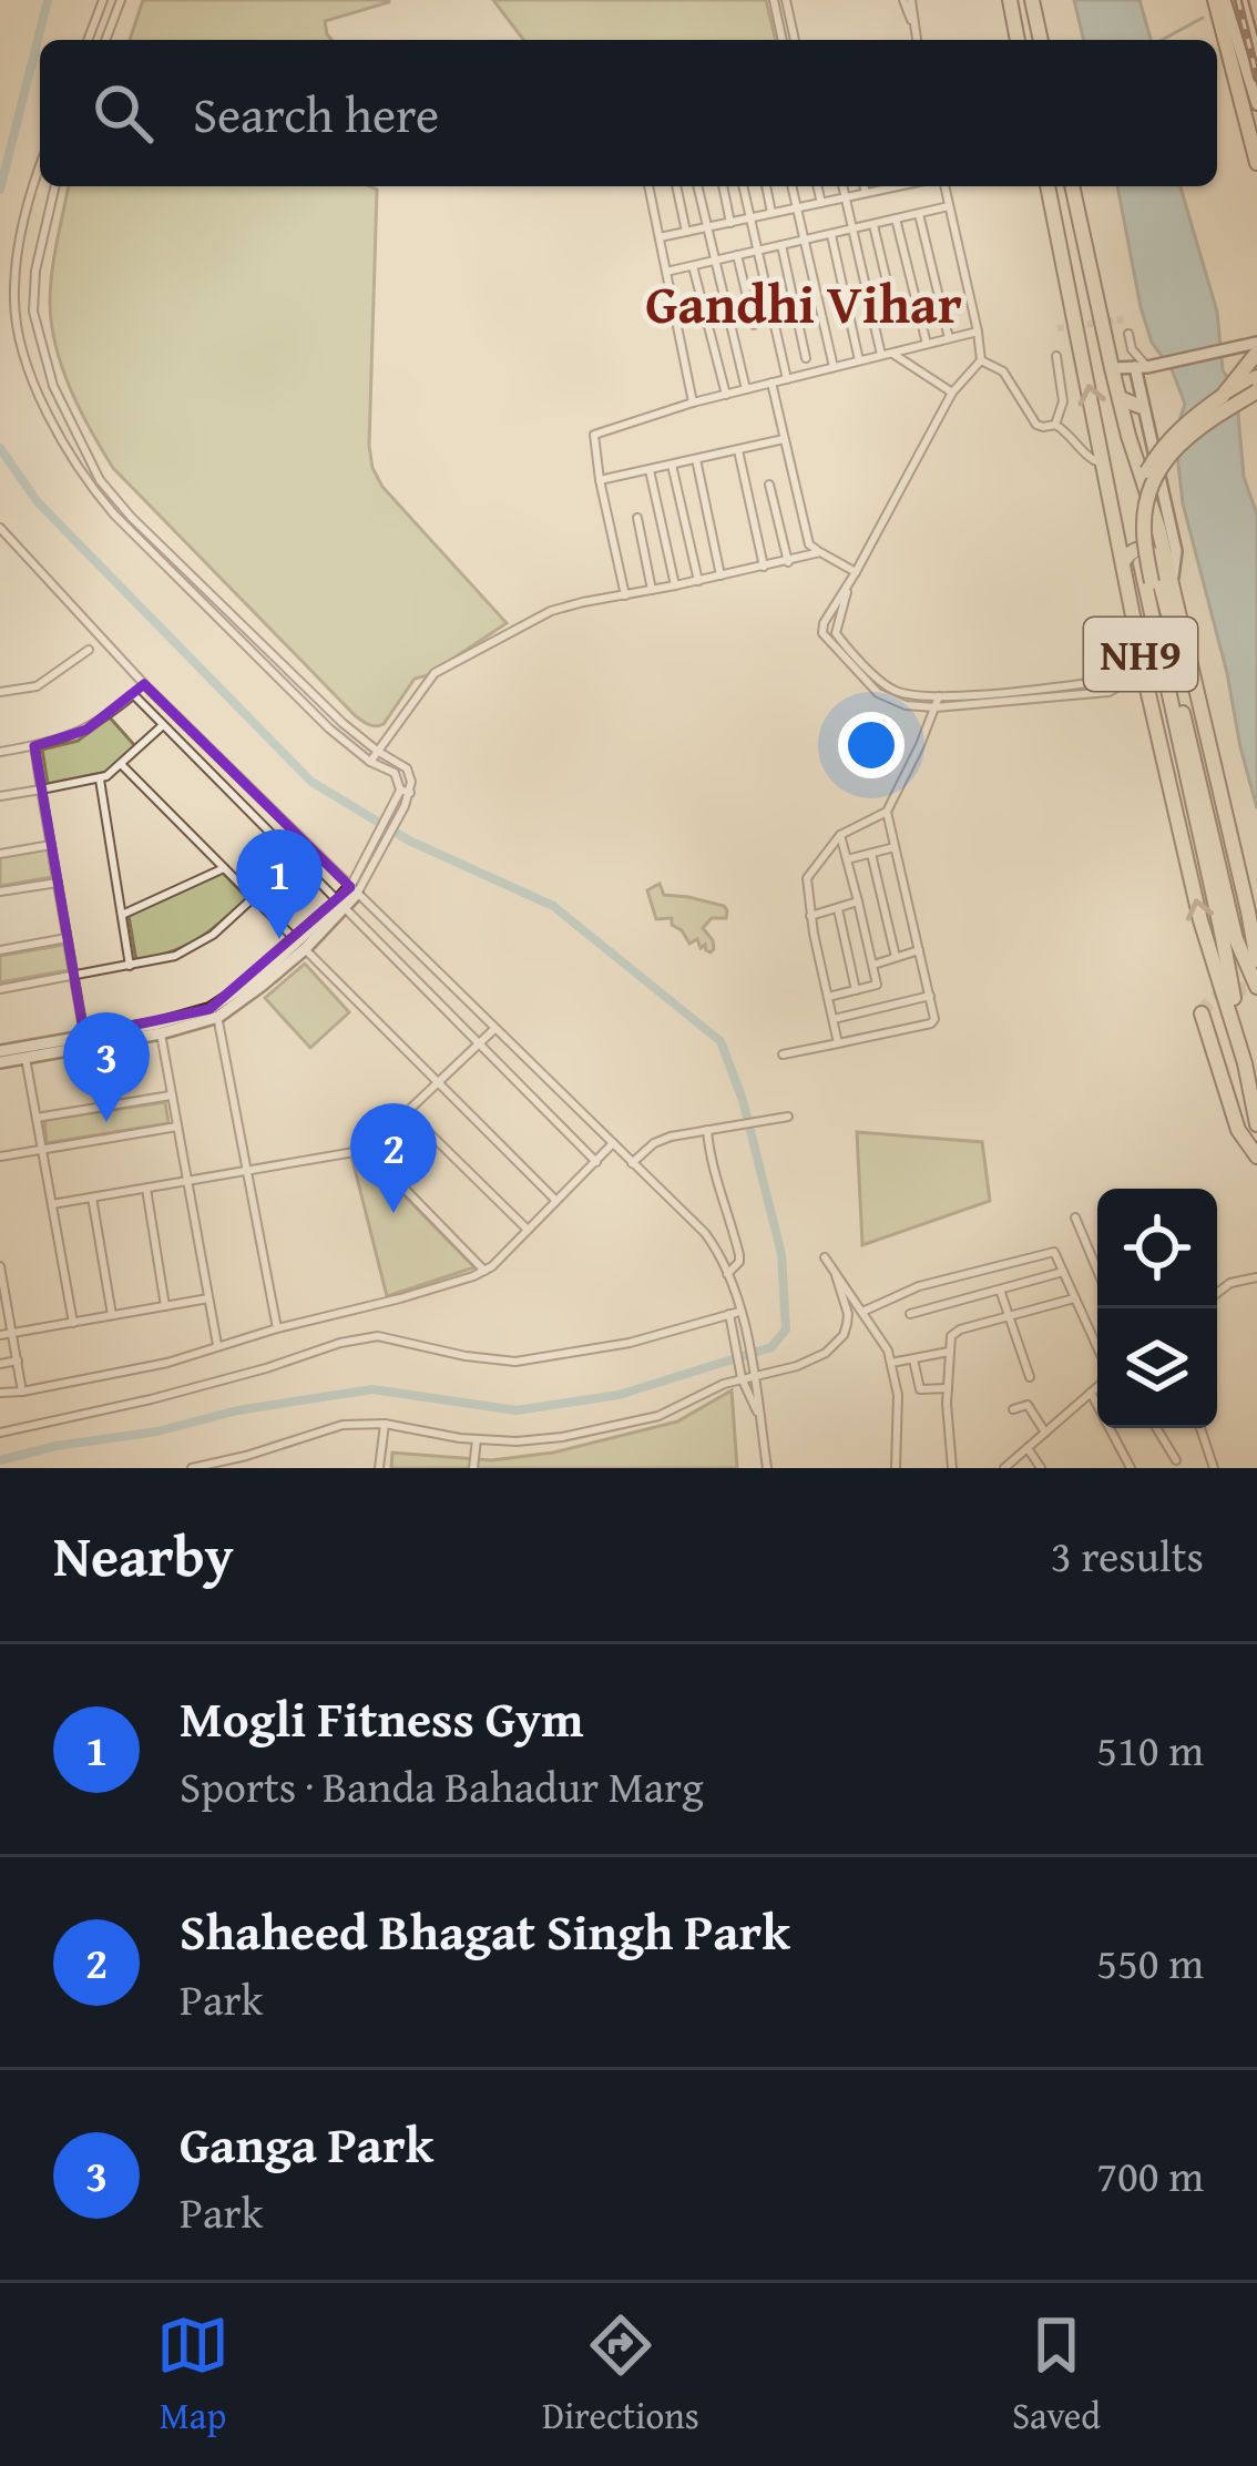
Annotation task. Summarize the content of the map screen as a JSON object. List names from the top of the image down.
{
  "streets": {
    "highway": ["NH9"]
  },
  "districts": ["Gandhi Vihar"],
  "page": {
    "search": "Search here",
    "pins": ["1", "3", "2"],
    "heading": ["Nearby", "3 results"],
    "list": [
      {
        "mark": "1",
        "name": "Mogli Fitness Gym",
        "note": "Sports · Banda Bahadur Marg",
        "value": "510 m"
      },
      {
        "mark": "2",
        "name": "Shaheed Bhagat Singh Park",
        "note": "Park",
        "value": "550 m"
      },
      {
        "mark": "3",
        "name": "Ganga Park",
        "note": "Park",
        "value": "700 m"
      }
    ],
    "nav": ["Map", "Directions", "Saved"]
  }
}
